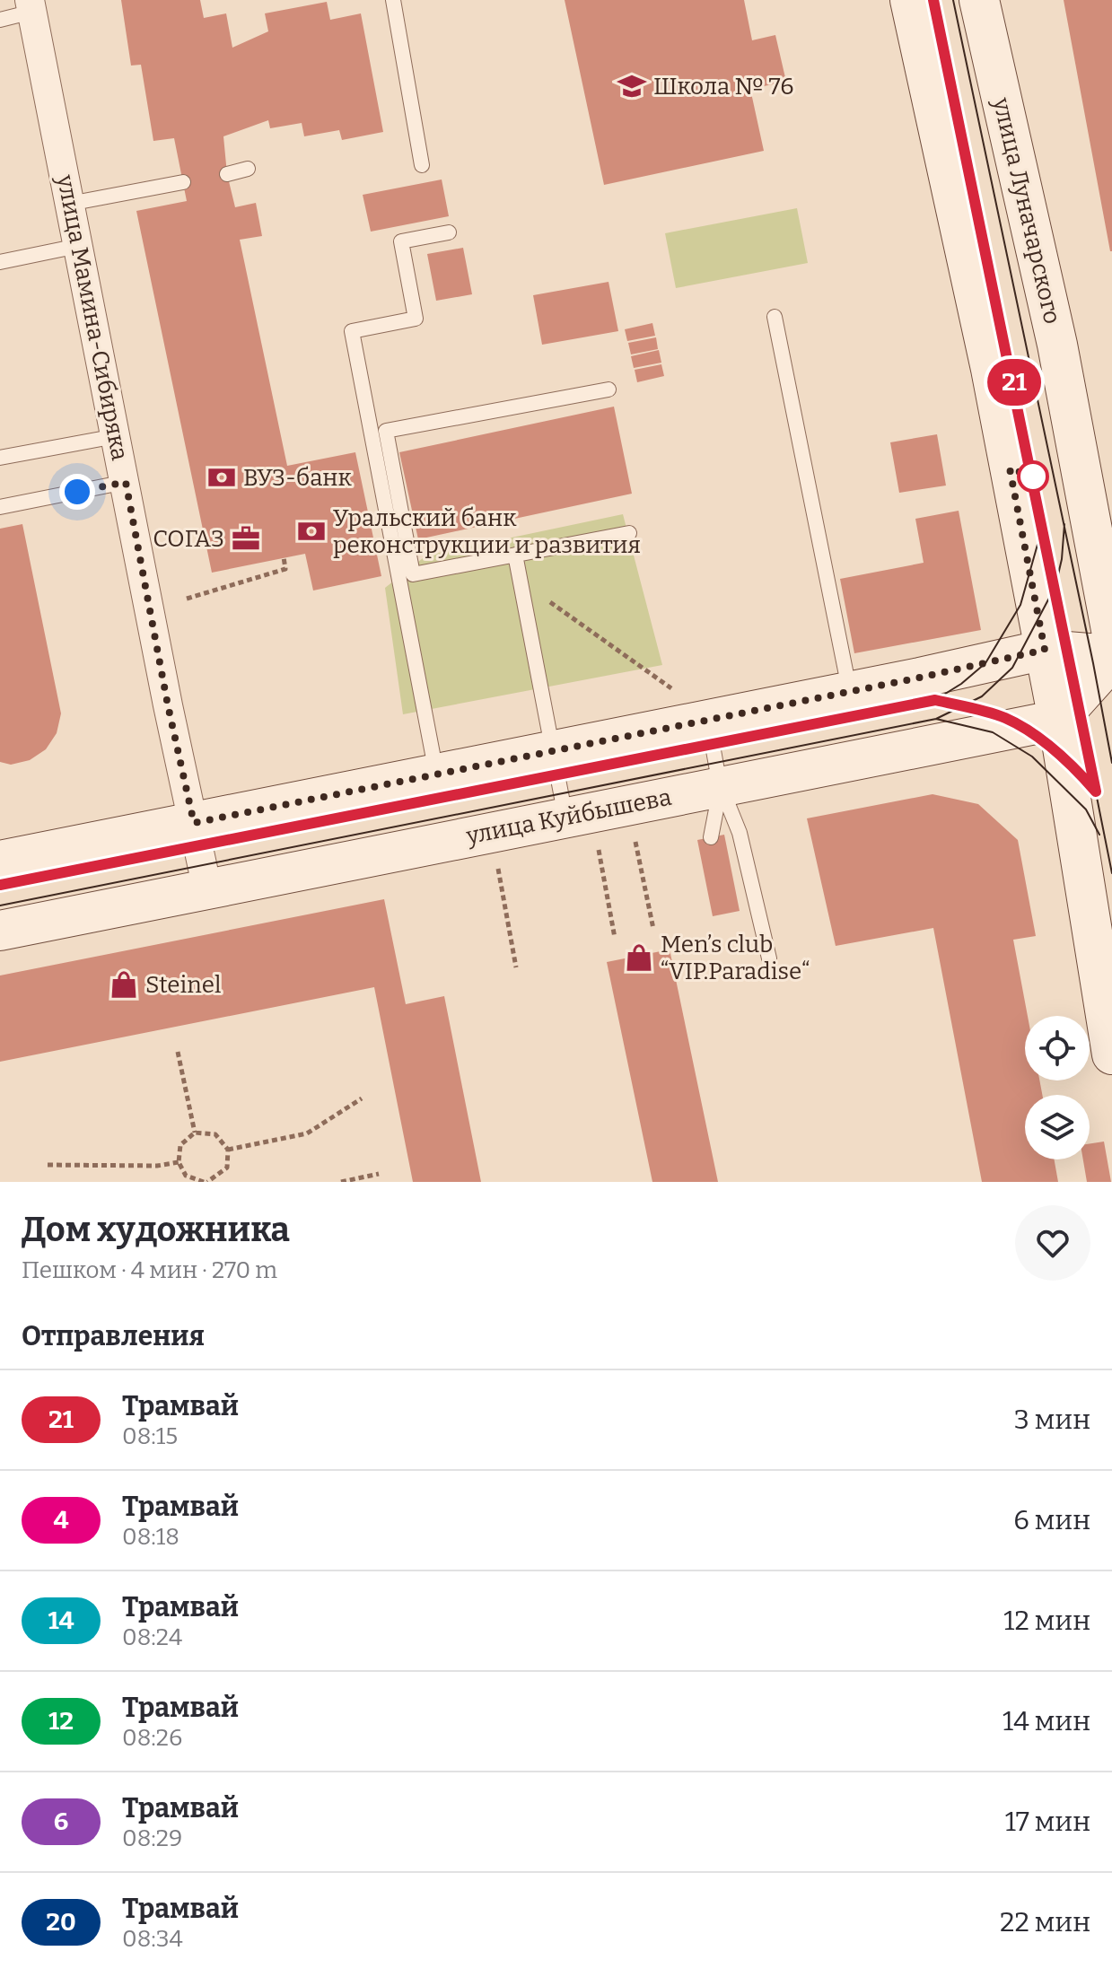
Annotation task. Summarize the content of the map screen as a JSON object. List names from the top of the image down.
{
  "streets": {
    "main road": ["улица Луначарского", "улица Куйбышева"],
    "street": ["улица Мамина-Сибиряка"]
  },
  "crossings": [
    ["улица Мамина-Сибиряка", "улица Куйбышева"]
  ],
  "places": {
    "school or university": ["Школа № 76"],
    "bank": ["ВУЗ-банк", "Уральский банк реконструкции и развития"],
    "office": ["СОГАЗ"],
    "shop": ["Men’s club “VIP.Paradise“", "Steinel"]
  },
  "lines": ["tram line 21"],
  "page": {
    "on_map": "21",
    "heading": [
      ["Дом художника", "Пешком · 4 мин · 270 m"],
      "Отправления"
    ],
    "list": [
      {
        "mark": "21",
        "name": "Трамвай",
        "note": "08:15",
        "value": "3 мин"
      },
      {
        "mark": "4",
        "name": "Трамвай",
        "note": "08:18",
        "value": "6 мин"
      },
      {
        "mark": "14",
        "name": "Трамвай",
        "note": "08:24",
        "value": "12 мин"
      },
      {
        "mark": "12",
        "name": "Трамвай",
        "note": "08:26",
        "value": "14 мин"
      },
      {
        "mark": "6",
        "name": "Трамвай",
        "note": "08:29",
        "value": "17 мин"
      },
      {
        "mark": "20",
        "name": "Трамвай",
        "note": "08:34",
        "value": "22 мин"
      }
    ]
  }
}
